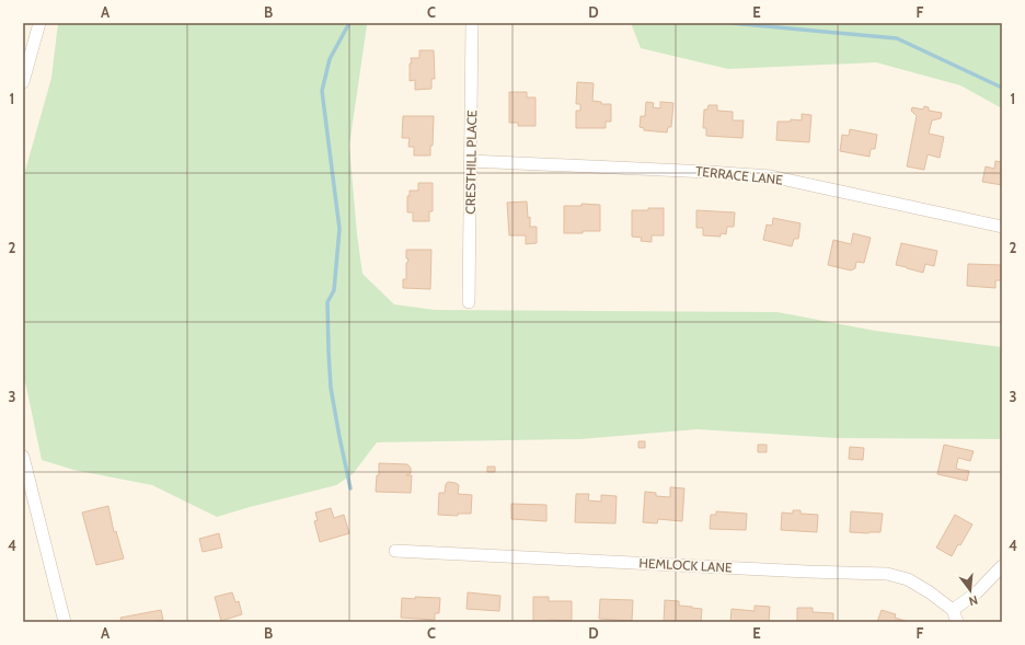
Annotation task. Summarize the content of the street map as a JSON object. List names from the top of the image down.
{
  "streets": {
    "street": ["CRESTHILL PLACE", "TERRACE LANE", "HEMLOCK LANE"]
  },
  "crossings": [
    ["CRESTHILL PLACE", "TERRACE LANE"]
  ],
  "north": "bottom",
  "grid": {
    "columns": [
      "A",
      "B",
      "C",
      "D",
      "E",
      "F"
    ],
    "rows": [
      "1",
      "2",
      "3",
      "4"
    ]
  }
}
